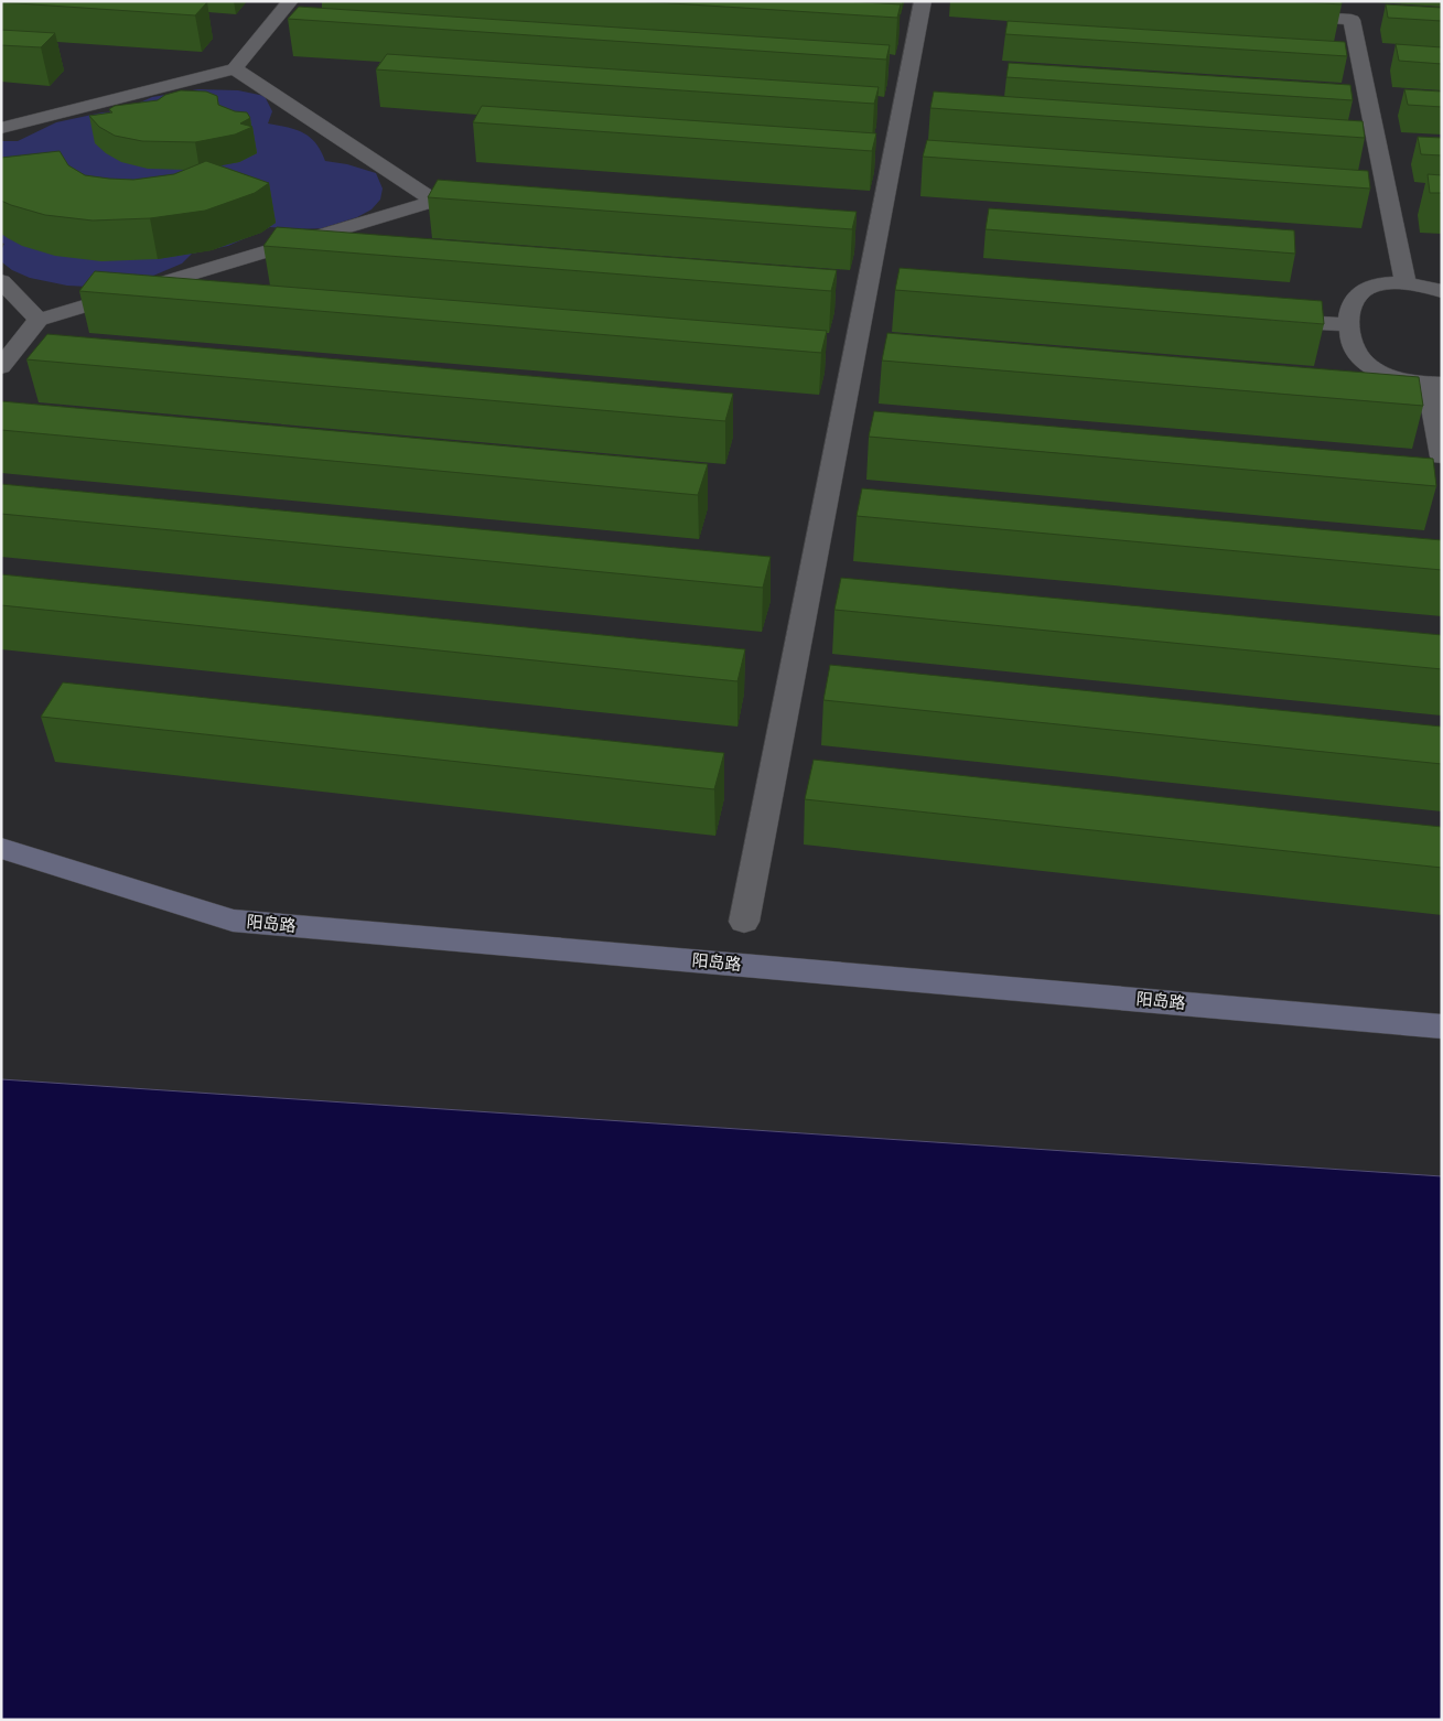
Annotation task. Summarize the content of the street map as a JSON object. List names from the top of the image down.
{
  "streets": {
    "main road": ["阳岛路"]
  }
}
